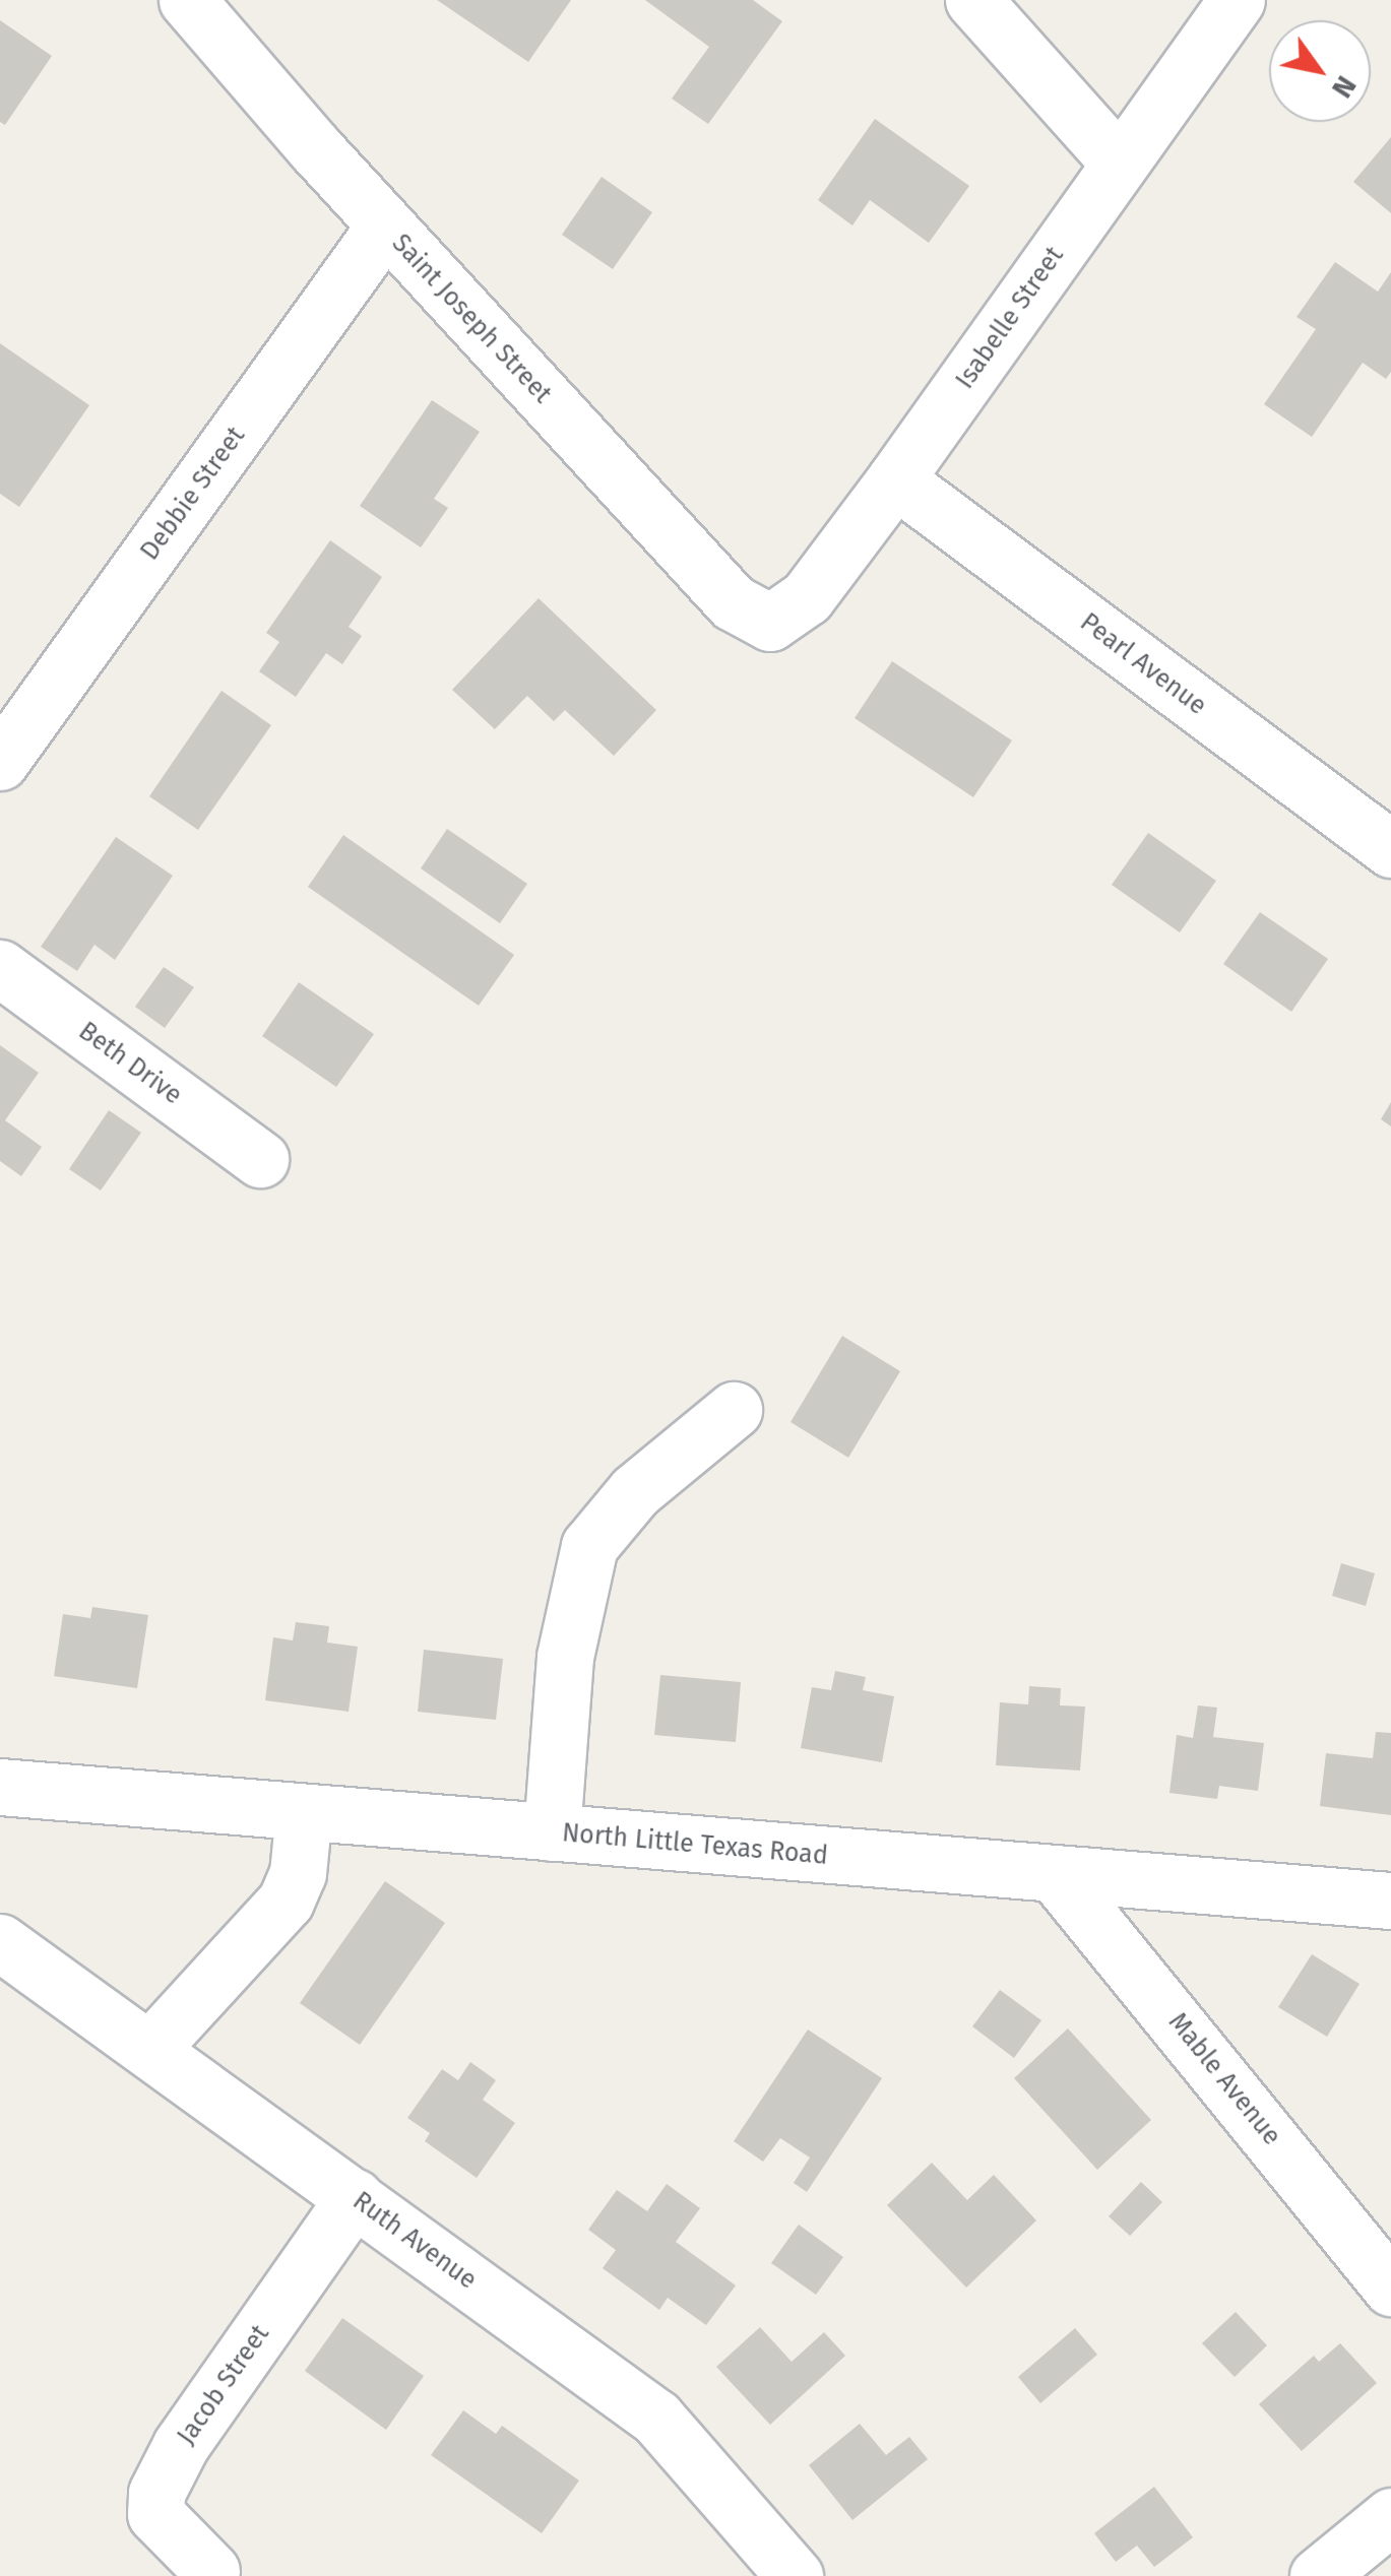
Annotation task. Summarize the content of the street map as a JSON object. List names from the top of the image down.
{
  "streets": {
    "street": [
      "Isabelle Street",
      "Saint Joseph Street",
      "Debbie Street",
      "Pearl Avenue",
      "Beth Drive",
      "North Little Texas Road",
      "Mable Avenue",
      "Ruth Avenue",
      "Jacob Street"
    ]
  },
  "crossings": [
    ["Isabelle Street", "Saint Joseph Street"],
    ["Isabelle Street", "Pearl Avenue"],
    ["Saint Joseph Street", "Debbie Street"],
    ["North Little Texas Road", "Mable Avenue"],
    ["Ruth Avenue", "Jacob Street"]
  ],
  "north": "bottom right"
}
